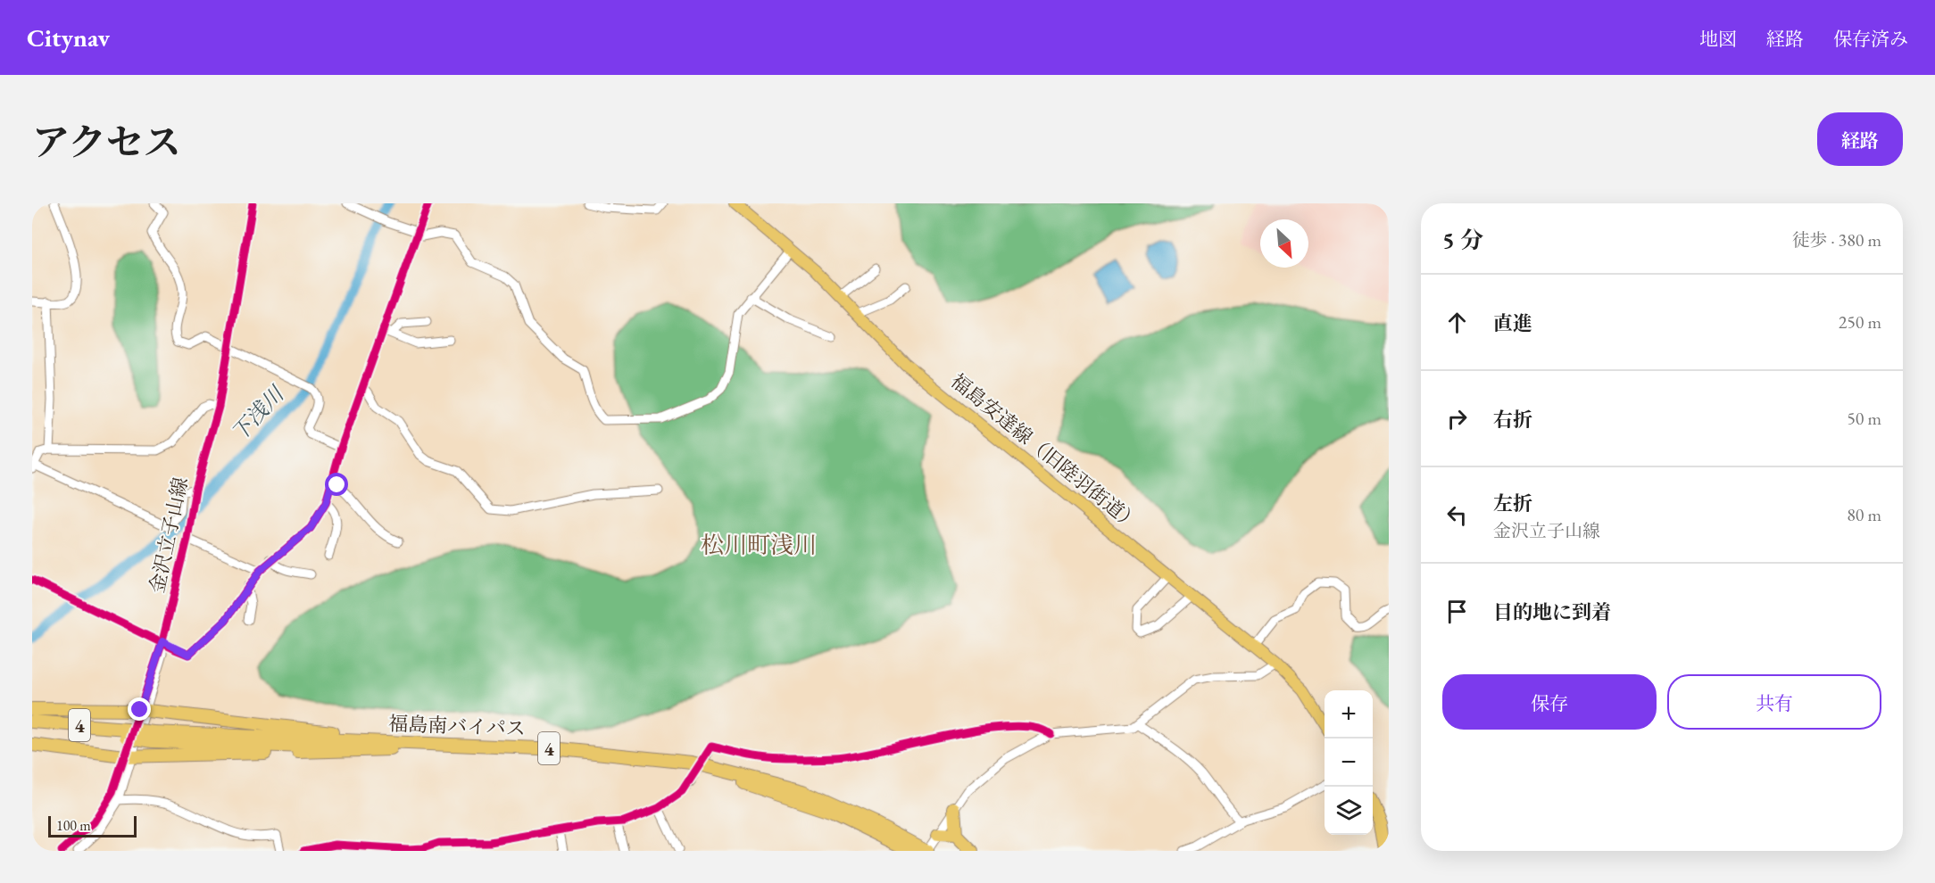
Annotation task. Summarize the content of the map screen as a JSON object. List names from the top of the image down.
{
  "streets": {
    "highway": ["4", "福島南バイパス"],
    "main road": ["福島安達線（旧陸羽街道）"],
    "street": ["金沢立子山線"]
  },
  "districts": ["松川町浅川"],
  "water": ["下浅川"],
  "scale_bar": "100 m",
  "north": "bottom right",
  "page": {
    "header": "Citynav",
    "nav": ["地図", "経路", "保存済み"],
    "title": "アクセス",
    "buttons": [
      "経路",
      ["保存", "共有"]
    ],
    "heading": ["5 分", "徒歩 · 380 m"],
    "list": [
      ["直進", "250 m"],
      ["右折", "50 m"],
      ["左折", "金沢立子山線", "80 m"],
      "目的地に到着"
    ],
    "map_buttons": ["+", "−"],
    "scale": "100 m"
  }
}
